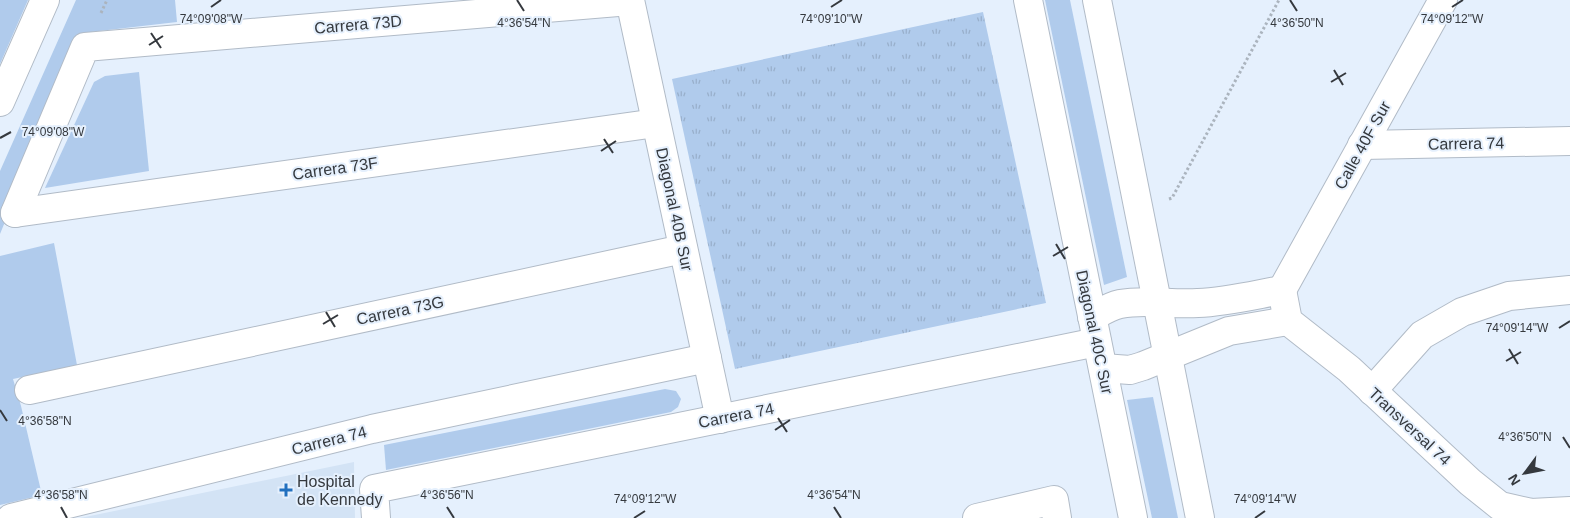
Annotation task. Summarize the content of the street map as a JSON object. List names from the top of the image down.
{
  "streets": {
    "street": [
      "Carrera 73D",
      "Carrera 74",
      "Calle 40F Sur",
      "Carrera 73F",
      "Diagonal 40B Sur",
      "Carrera 73G",
      "Diagonal 40C Sur",
      "Transversal 74"
    ]
  },
  "crossings": [
    ["Carrera 73D", "Carrera 73F"],
    ["Carrera 73D", "Diagonal 40B Sur"],
    ["Carrera 74", "Calle 40F Sur"],
    ["Carrera 74", "Diagonal 40B Sur"],
    ["Carrera 74", "Diagonal 40C Sur"],
    ["Carrera 74", "Transversal 74"],
    ["Carrera 73F", "Diagonal 40B Sur"],
    ["Diagonal 40B Sur", "Carrera 73G"]
  ],
  "places": {
    "health": ["Hospital de Kennedy"]
  },
  "north": "bottom left",
  "coordinates": [
    "74°09'10\"W",
    "74°09'08\"W",
    "74°09'12\"W",
    "4°36'54\"N",
    "4°36'50\"N",
    "74°09'14\"W",
    "4°36'58\"N",
    "4°36'56\"N"
  ]
}
